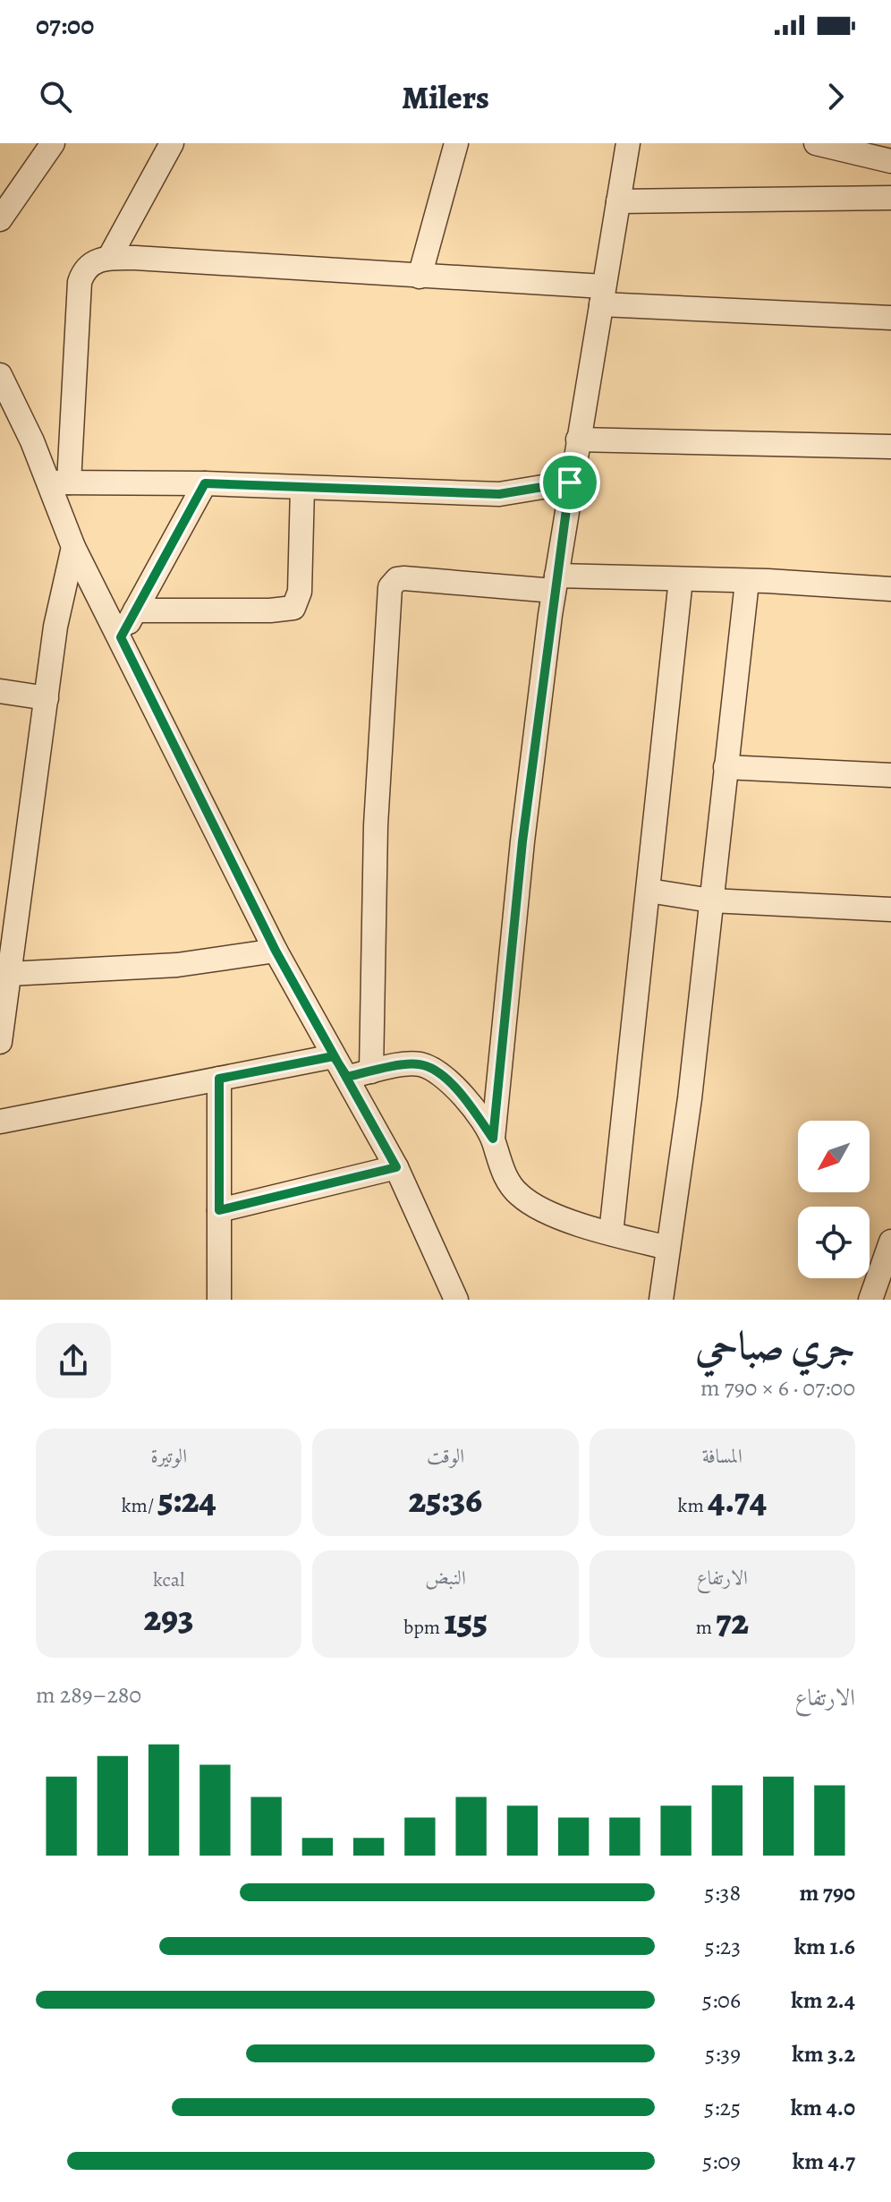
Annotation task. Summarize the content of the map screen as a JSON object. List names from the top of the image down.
{
  "north": "bottom left",
  "page": {
    "status": "07:00",
    "header": "Milers",
    "heading": ["جري صباحي", "07:00 · 6 × 790 m"],
    "stats": [
      ["المسافة", "4.74 km"],
      ["الوقت", "25:36"],
      ["الوتيرة", "5:24 /km"],
      ["الارتفاع", "72 m"],
      ["النبض", "155 bpm"],
      ["kcal", "293"]
    ],
    "chart": ["الارتفاع", "280–289 m"],
    "list": [
      {
        "name": "790 m",
        "note": "5:38"
      },
      {
        "name": "1.6 km",
        "note": "5:23"
      },
      {
        "name": "2.4 km",
        "note": "5:06"
      },
      {
        "name": "3.2 km",
        "note": "5:39"
      },
      {
        "name": "4.0 km",
        "note": "5:25"
      },
      {
        "name": "4.7 km",
        "note": "5:09"
      }
    ]
  }
}
